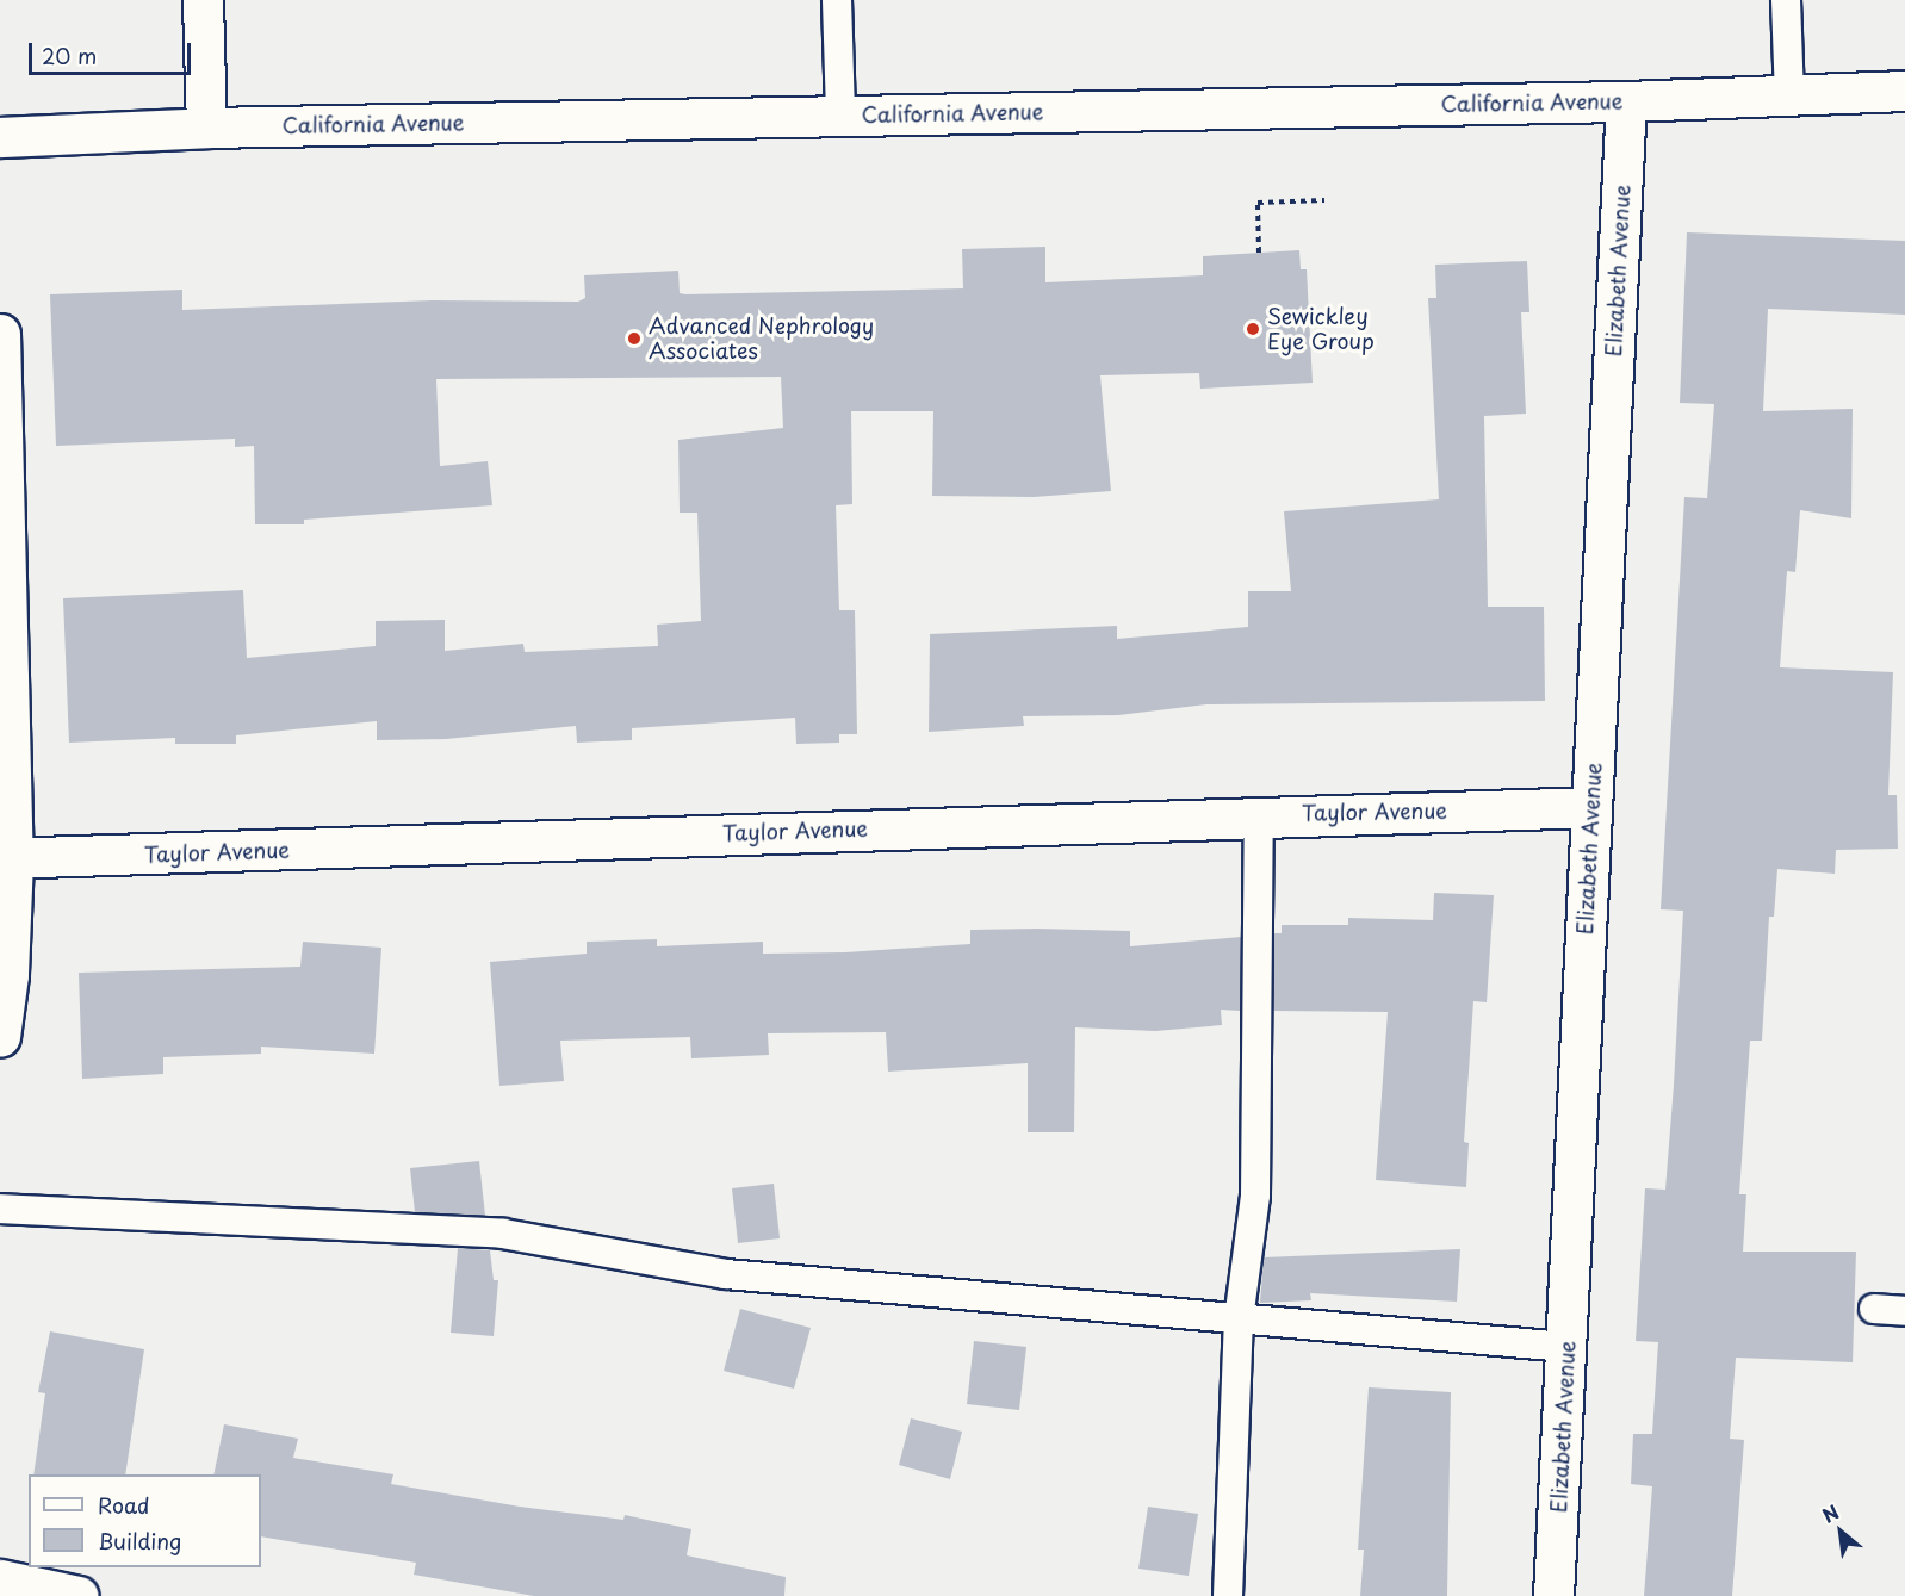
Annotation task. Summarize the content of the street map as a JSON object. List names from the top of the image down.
{
  "streets": {
    "street": ["California Avenue", "Elizabeth Avenue", "Taylor Avenue"]
  },
  "crossings": [
    ["California Avenue", "Elizabeth Avenue"],
    ["Elizabeth Avenue", "Taylor Avenue"]
  ],
  "places": ["Sewickley Eye Group", "Advanced Nephrology Associates"],
  "legend": ["Road", "Building"],
  "scale_bar": "20 m",
  "north": "top left"
}
